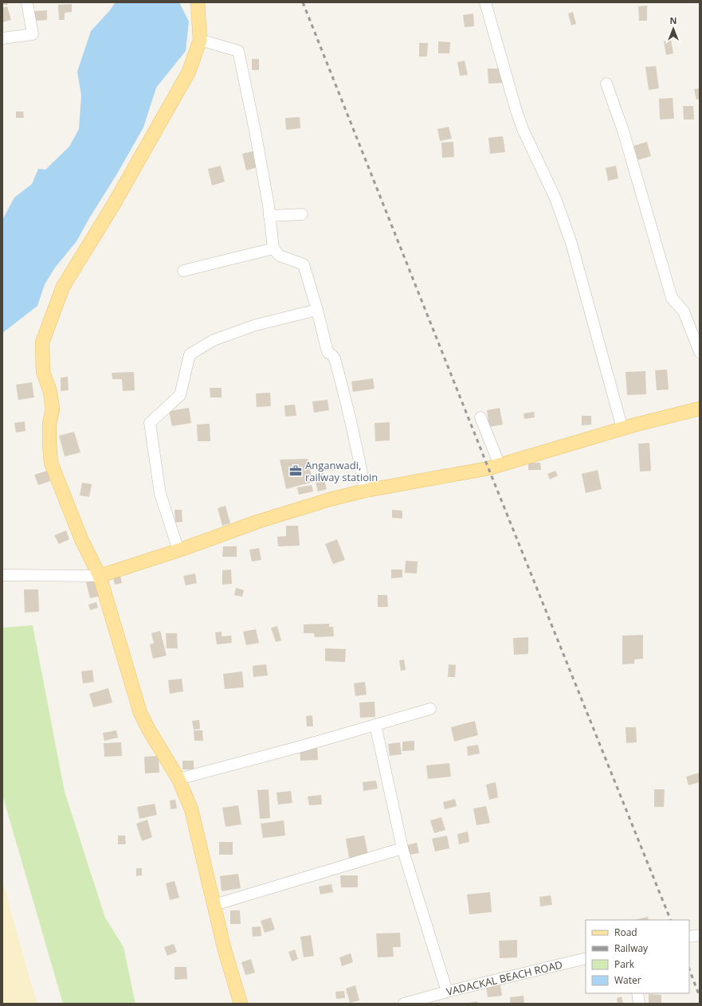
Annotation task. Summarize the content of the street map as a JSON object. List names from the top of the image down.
{
  "streets": {
    "street": ["VADACKAL BEACH ROAD"]
  },
  "places": {
    "office": ["Anganwadi, railway statioin"]
  },
  "legend": [
    "Road",
    "Railway",
    "Park",
    "Water"
  ],
  "north": "top"
}
